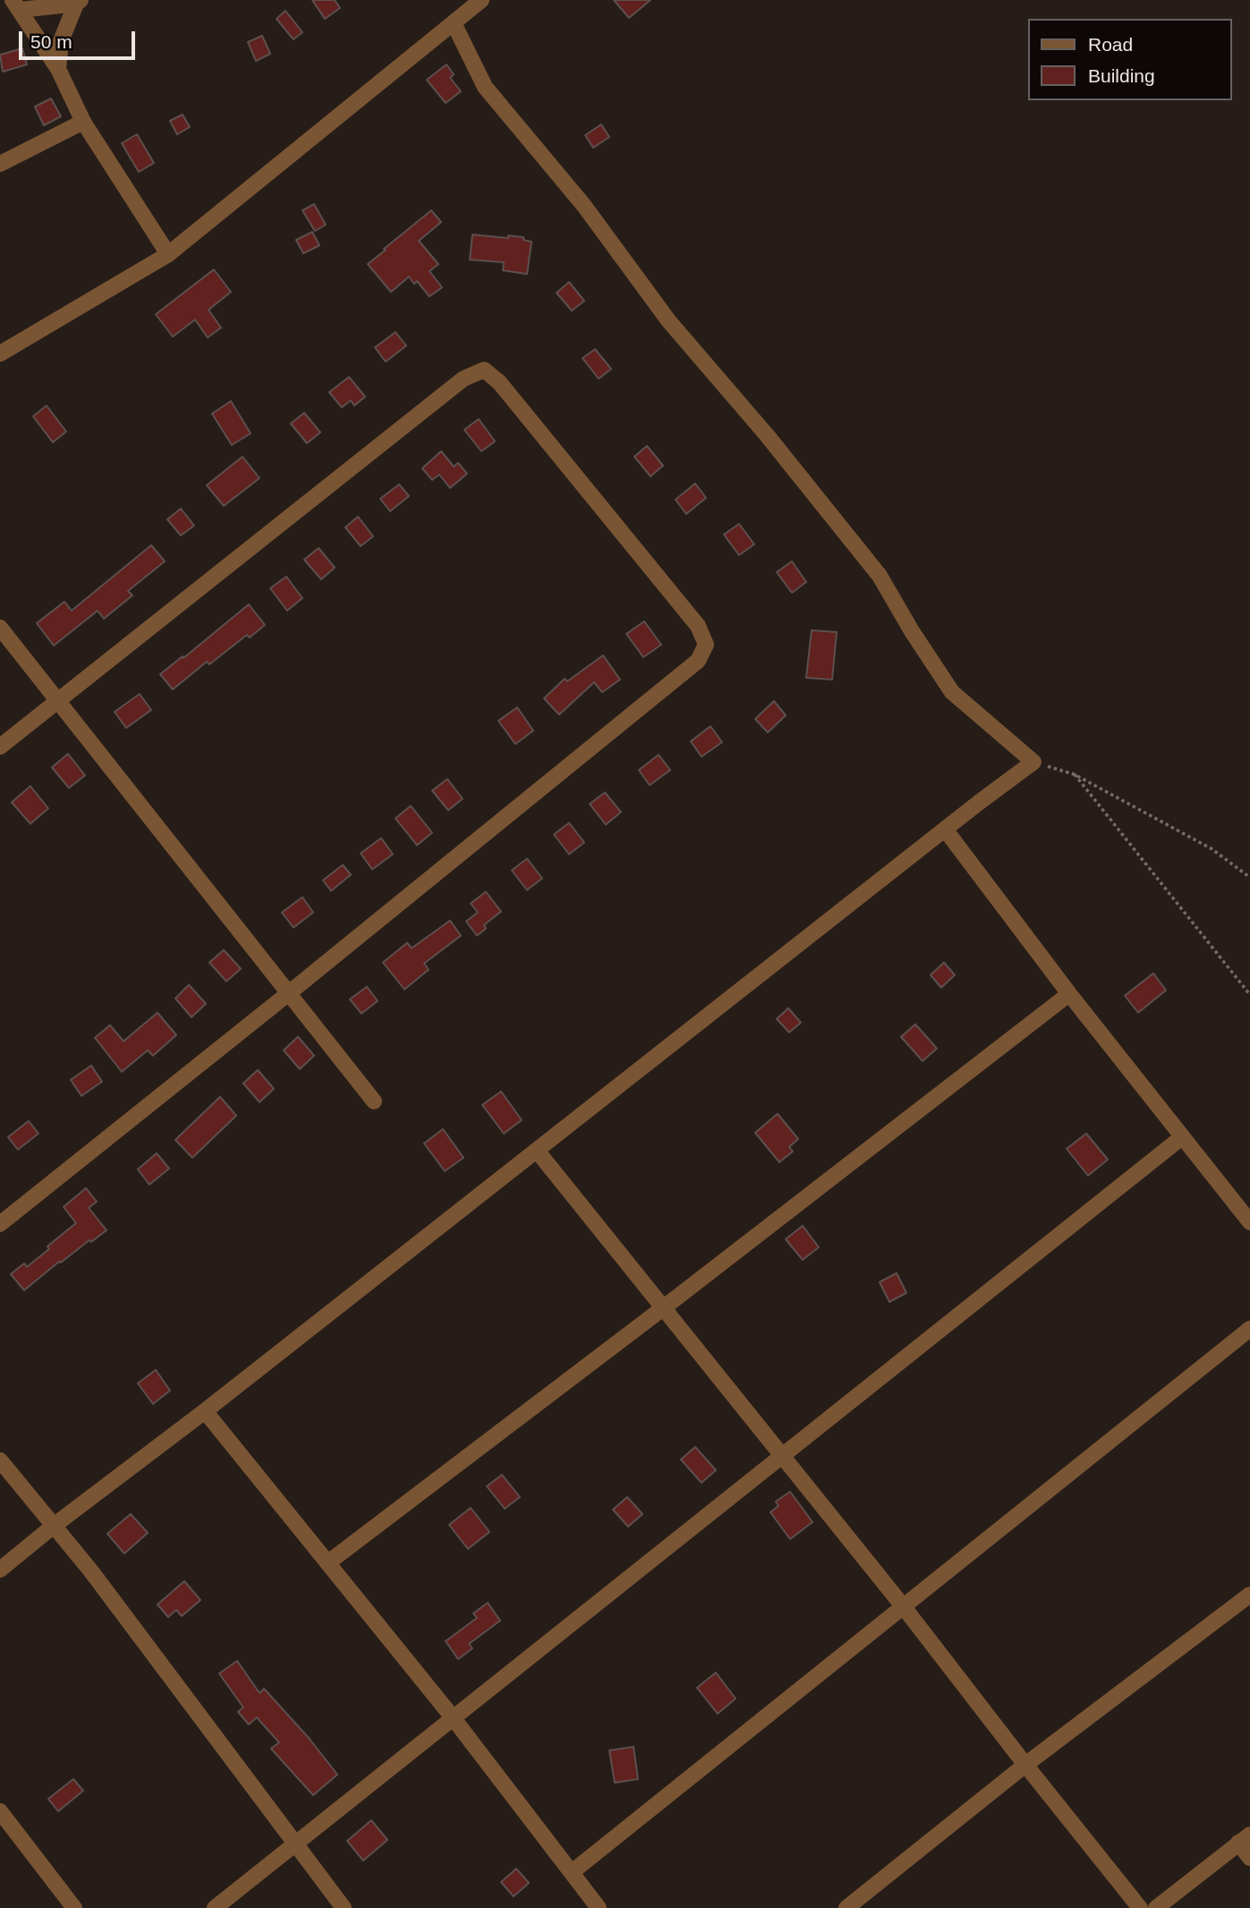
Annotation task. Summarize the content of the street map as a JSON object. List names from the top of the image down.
{
  "legend": ["Road", "Building"],
  "scale_bar": "50 m"
}
